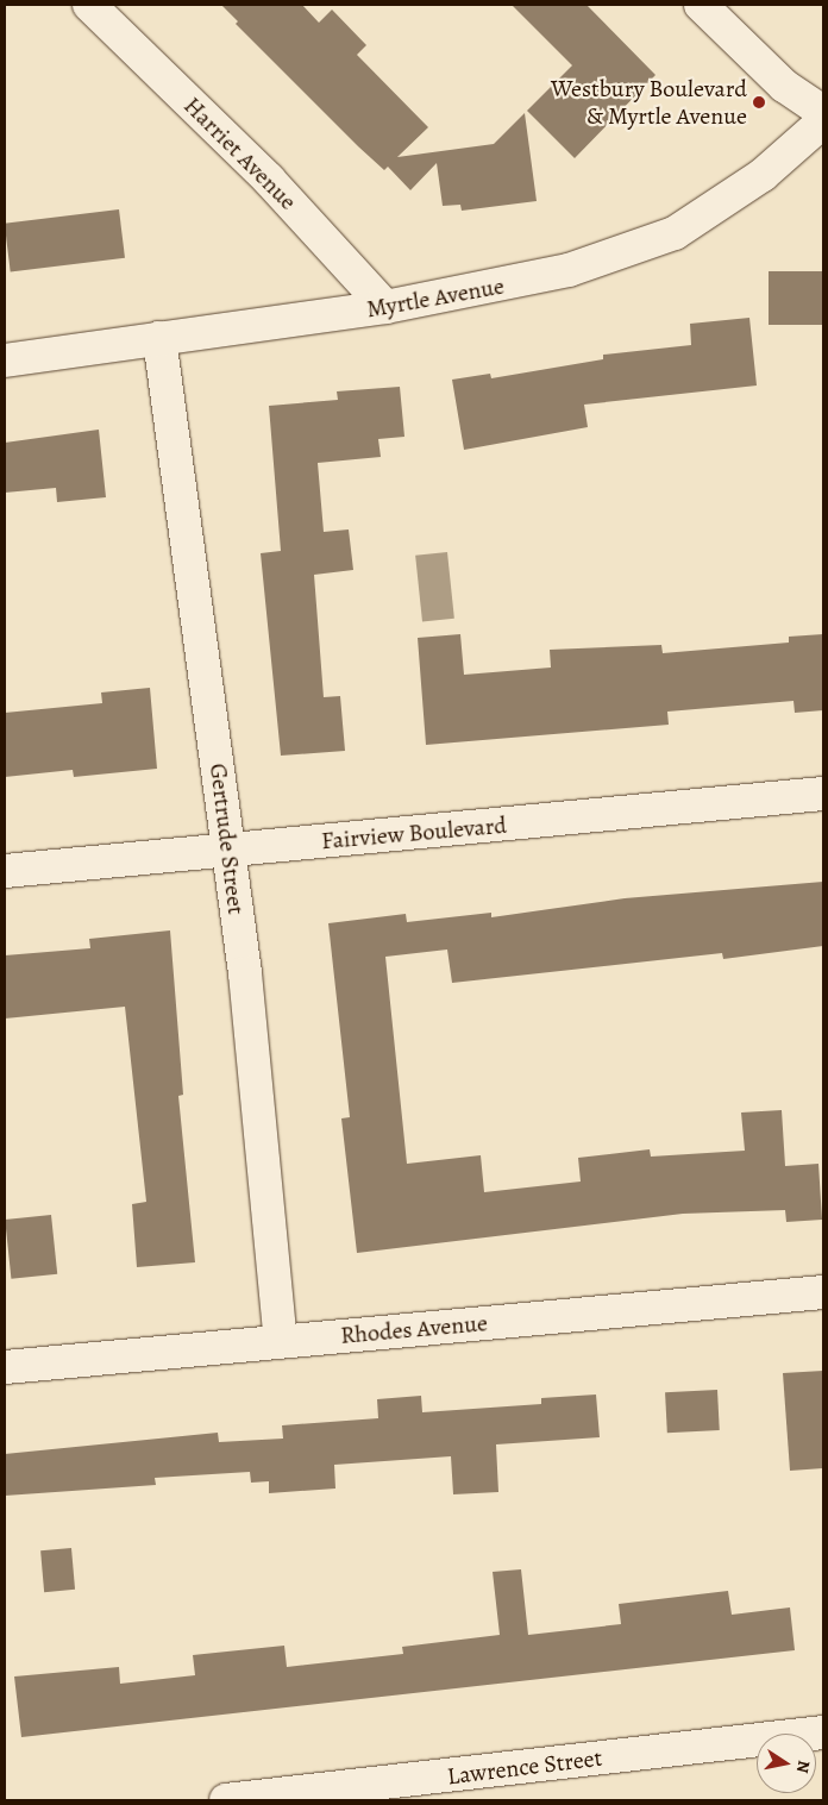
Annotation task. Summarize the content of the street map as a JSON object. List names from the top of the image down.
{
  "streets": {
    "street": [
      "Harriet Avenue",
      "Myrtle Avenue",
      "Fairview Boulevard",
      "Gertrude Street",
      "Rhodes Avenue",
      "Lawrence Street"
    ]
  },
  "crossings": [
    ["Harriet Avenue", "Myrtle Avenue"],
    ["Myrtle Avenue", "Gertrude Street"],
    ["Fairview Boulevard", "Gertrude Street"],
    ["Gertrude Street", "Rhodes Avenue"]
  ],
  "places": ["Westbury Boulevard & Myrtle Avenue"],
  "north": "right"
}
